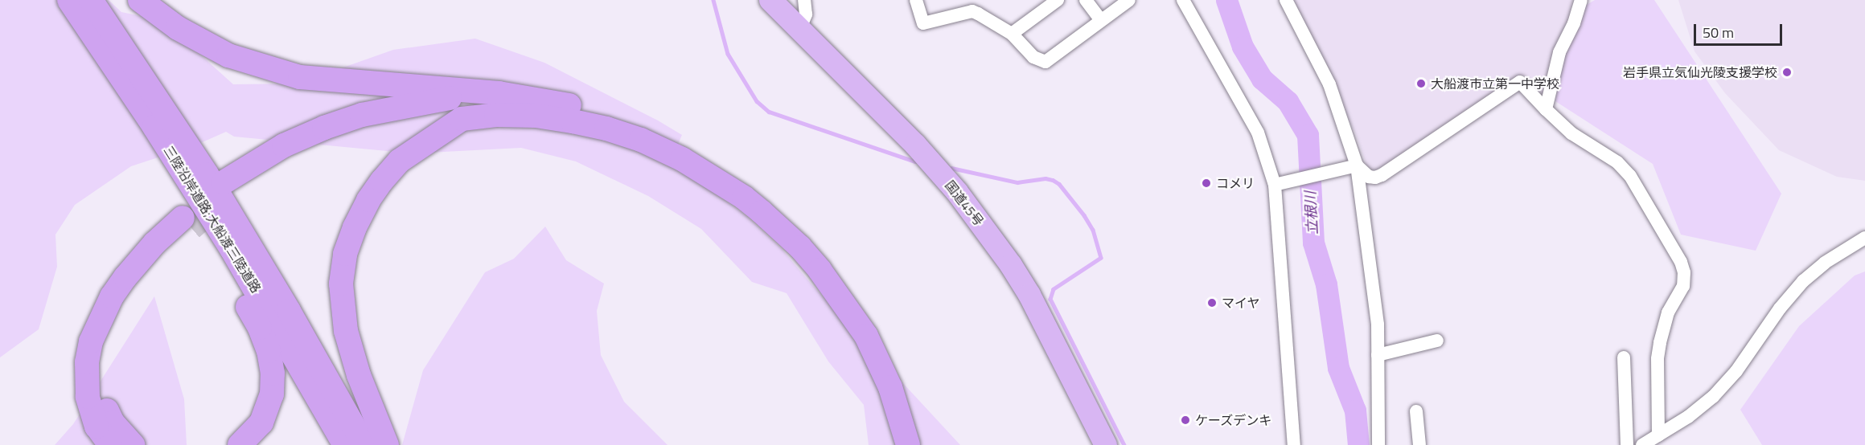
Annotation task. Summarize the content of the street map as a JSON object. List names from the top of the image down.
{
  "streets": {
    "highway": ["国道45号", "三陸沿岸道路;大船渡三陸道路"]
  },
  "water": ["立根川"],
  "places": [
    "岩手県立気仙光陵支援学校",
    "大船渡市立第一中学校",
    "コメリ",
    "マイヤ",
    "ケーズデンキ"
  ],
  "scale_bar": "50 m"
}
